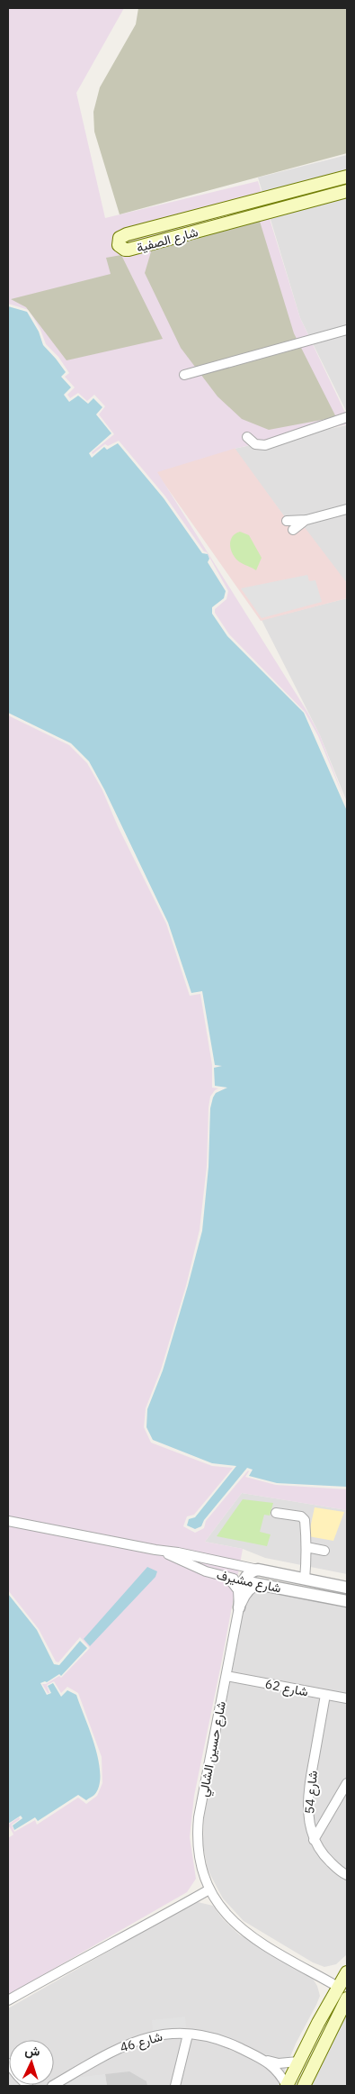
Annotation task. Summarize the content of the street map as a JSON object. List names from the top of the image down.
{
  "streets": {
    "main road": ["شارع الصفية"],
    "street": [
      "شارع مشيرف",
      "شارع 62",
      "شارع حسين الشالي",
      "شارع 54",
      "شارع 46"
    ]
  },
  "crossings": [
    ["شارع مشيرف", "شارع حسين الشالي"],
    ["شارع 62", "شارع حسين الشالي"],
    ["شارع 62", "شارع 54"]
  ],
  "north": "top"
}
